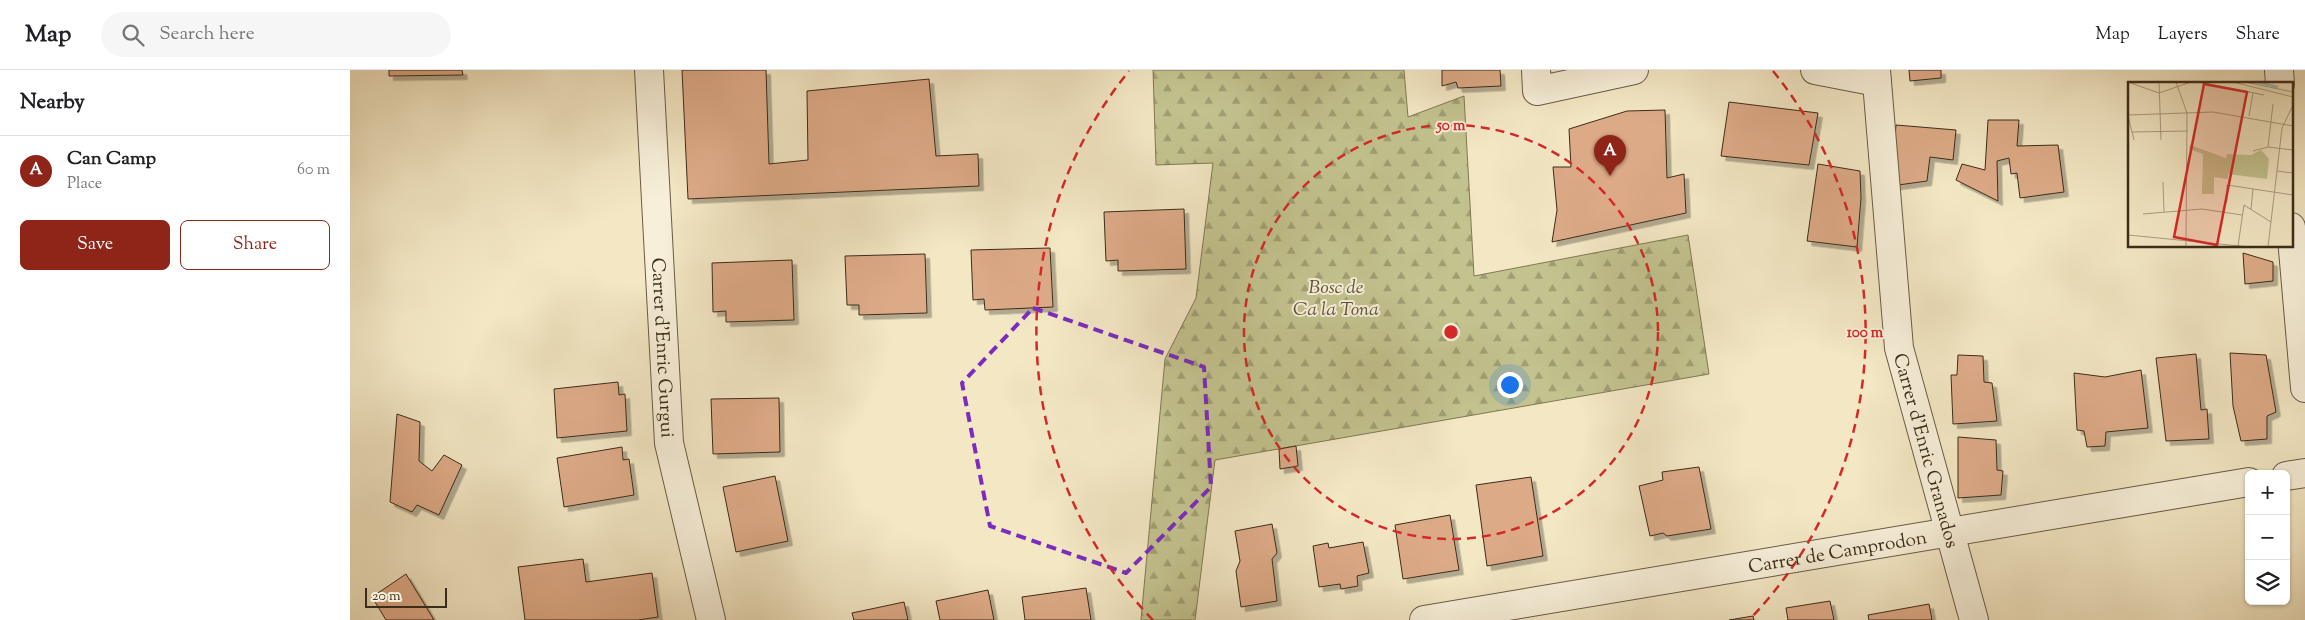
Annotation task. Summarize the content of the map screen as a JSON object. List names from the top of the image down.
{
  "streets": {
    "street": ["Carrer d'Enric Gurgui", "Carrer d'Enric Granados", "Carrer de Camprodon"]
  },
  "crossings": [
    ["Carrer d'Enric Granados", "Carrer de Camprodon"]
  ],
  "parks": ["Bosc de Ca la Tona"],
  "scale_bar": "20 m",
  "page": {
    "header": "Map",
    "search": "Search here",
    "nav": ["Map", "Layers", "Share"],
    "heading": "Nearby",
    "list": [
      {
        "mark": "A",
        "name": "Can Camp",
        "note": "Place",
        "value": "60 m"
      }
    ],
    "pins": "A",
    "buttons": ["Save", "Share"],
    "map_buttons": ["+", "−"],
    "scale": "20 m"
  },
  "rings": ["50 m", "100 m"]
}
